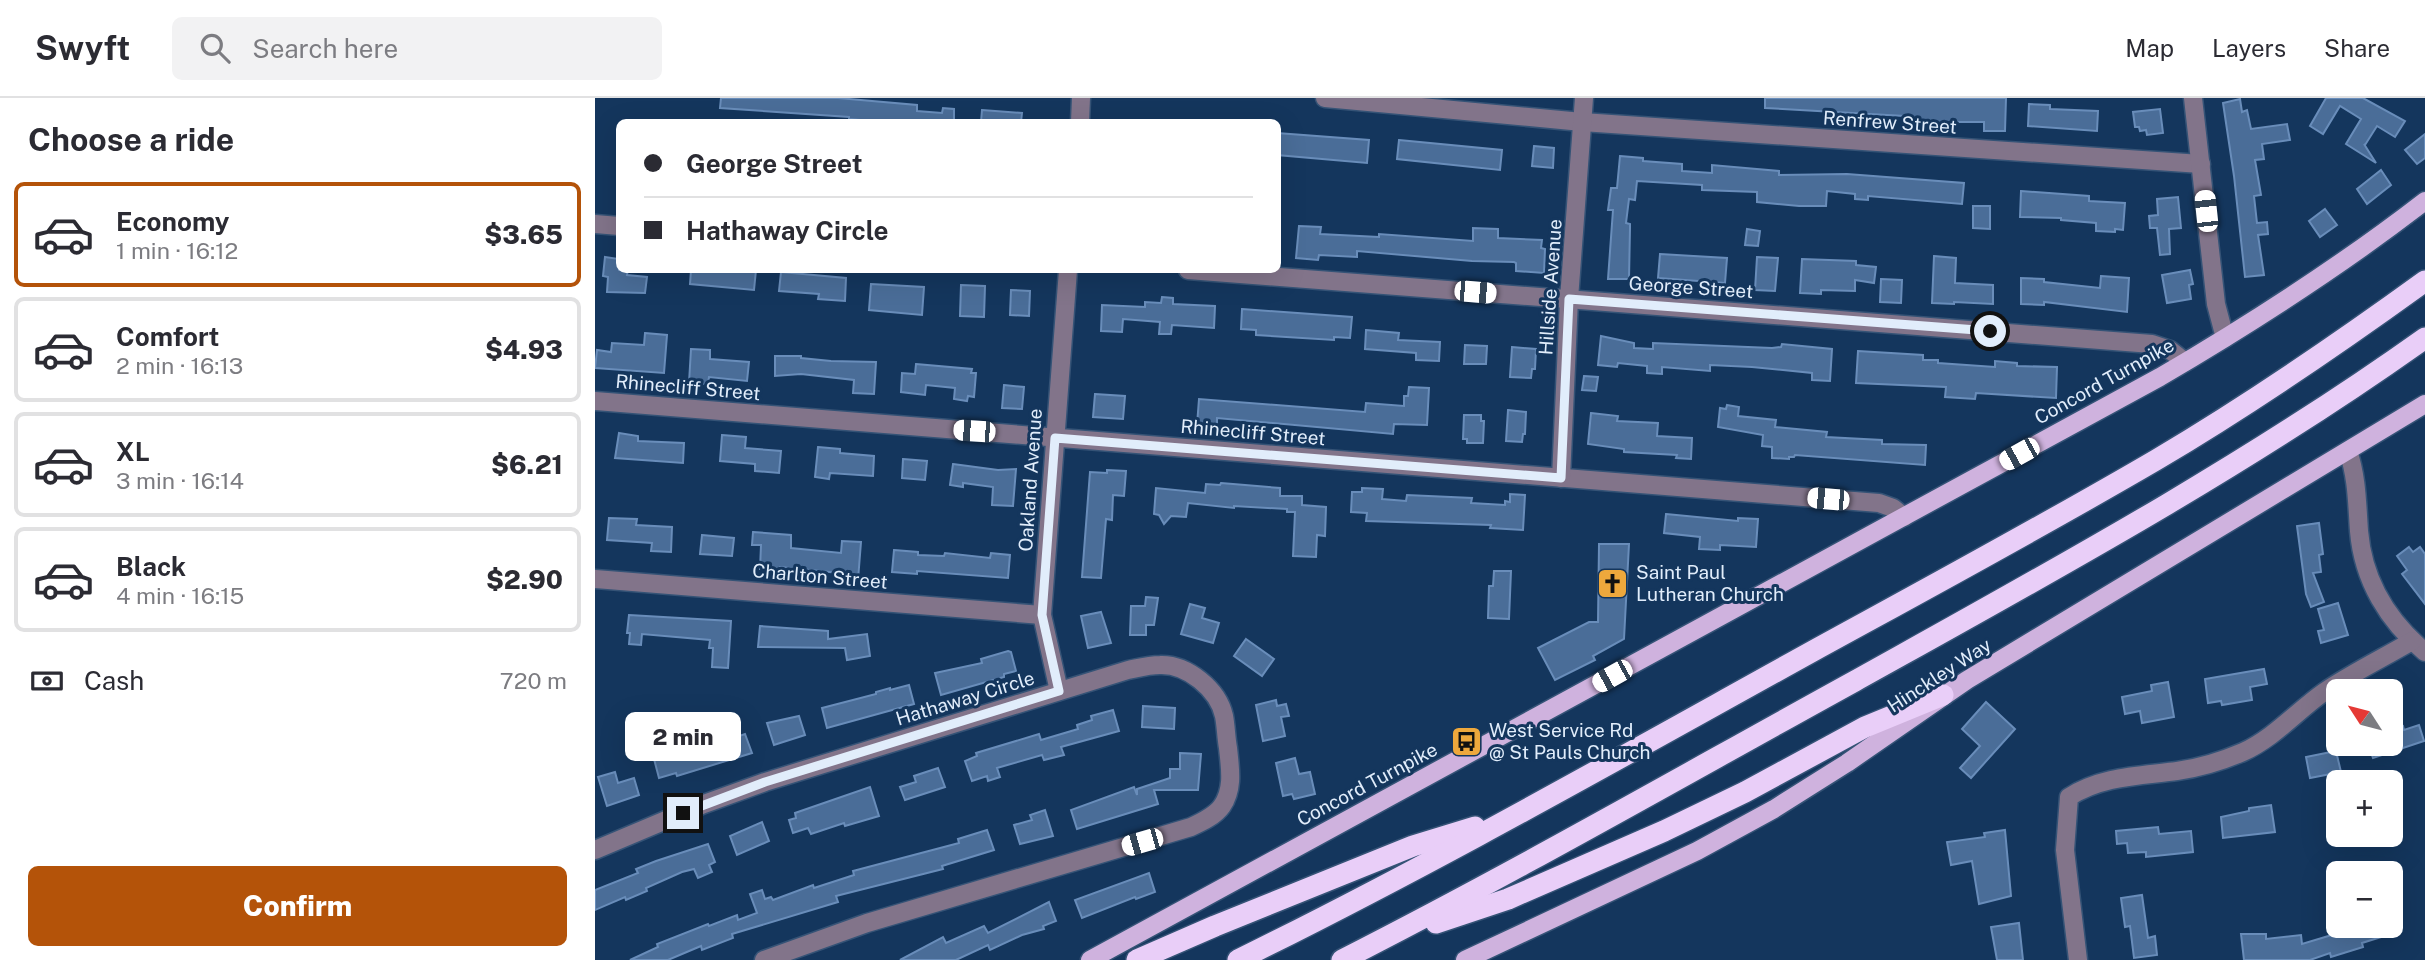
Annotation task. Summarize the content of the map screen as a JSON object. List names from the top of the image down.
{
  "streets": {
    "main road": ["Concord Turnpike", "Hinckley Way"],
    "street": [
      "Renfrew Street",
      "Hillside Avenue",
      "George Street",
      "Rhinecliff Street",
      "Oakland Avenue",
      "Charlton Street",
      "Hathaway Circle"
    ]
  },
  "crossings": [
    ["Renfrew Street", "Hillside Avenue"],
    ["Hillside Avenue", "George Street"],
    ["Hillside Avenue", "Rhinecliff Street"],
    ["George Street", "Concord Turnpike"],
    ["Concord Turnpike", "Rhinecliff Street"],
    ["Rhinecliff Street", "Oakland Avenue"],
    ["Oakland Avenue", "Charlton Street"],
    ["Oakland Avenue", "Hathaway Circle"]
  ],
  "places": {
    "church": ["Saint Paul Lutheran Church"],
    "bus stop": ["West Service Rd @ St Pauls Church"]
  },
  "north": "top left",
  "page": {
    "header": "Swyft",
    "search": "Search here",
    "nav": ["Map", "Layers", "Share"],
    "heading": "Choose a ride",
    "banner": ["George Street", "Hathaway Circle"],
    "list": [
      {
        "name": "Economy",
        "note": "1 min · 16:12",
        "value": "$3.65"
      },
      {
        "name": "Comfort",
        "note": "2 min · 16:13",
        "value": "$4.93"
      },
      {
        "name": "XL",
        "note": "3 min · 16:14",
        "value": "$6.21"
      },
      {
        "name": "Black",
        "note": "4 min · 16:15",
        "value": "$2.90"
      }
    ],
    "pay": ["Cash", "720 m"],
    "map_buttons": ["+", "−"],
    "bubble": "2 min",
    "buttons": "Confirm"
  }
}
